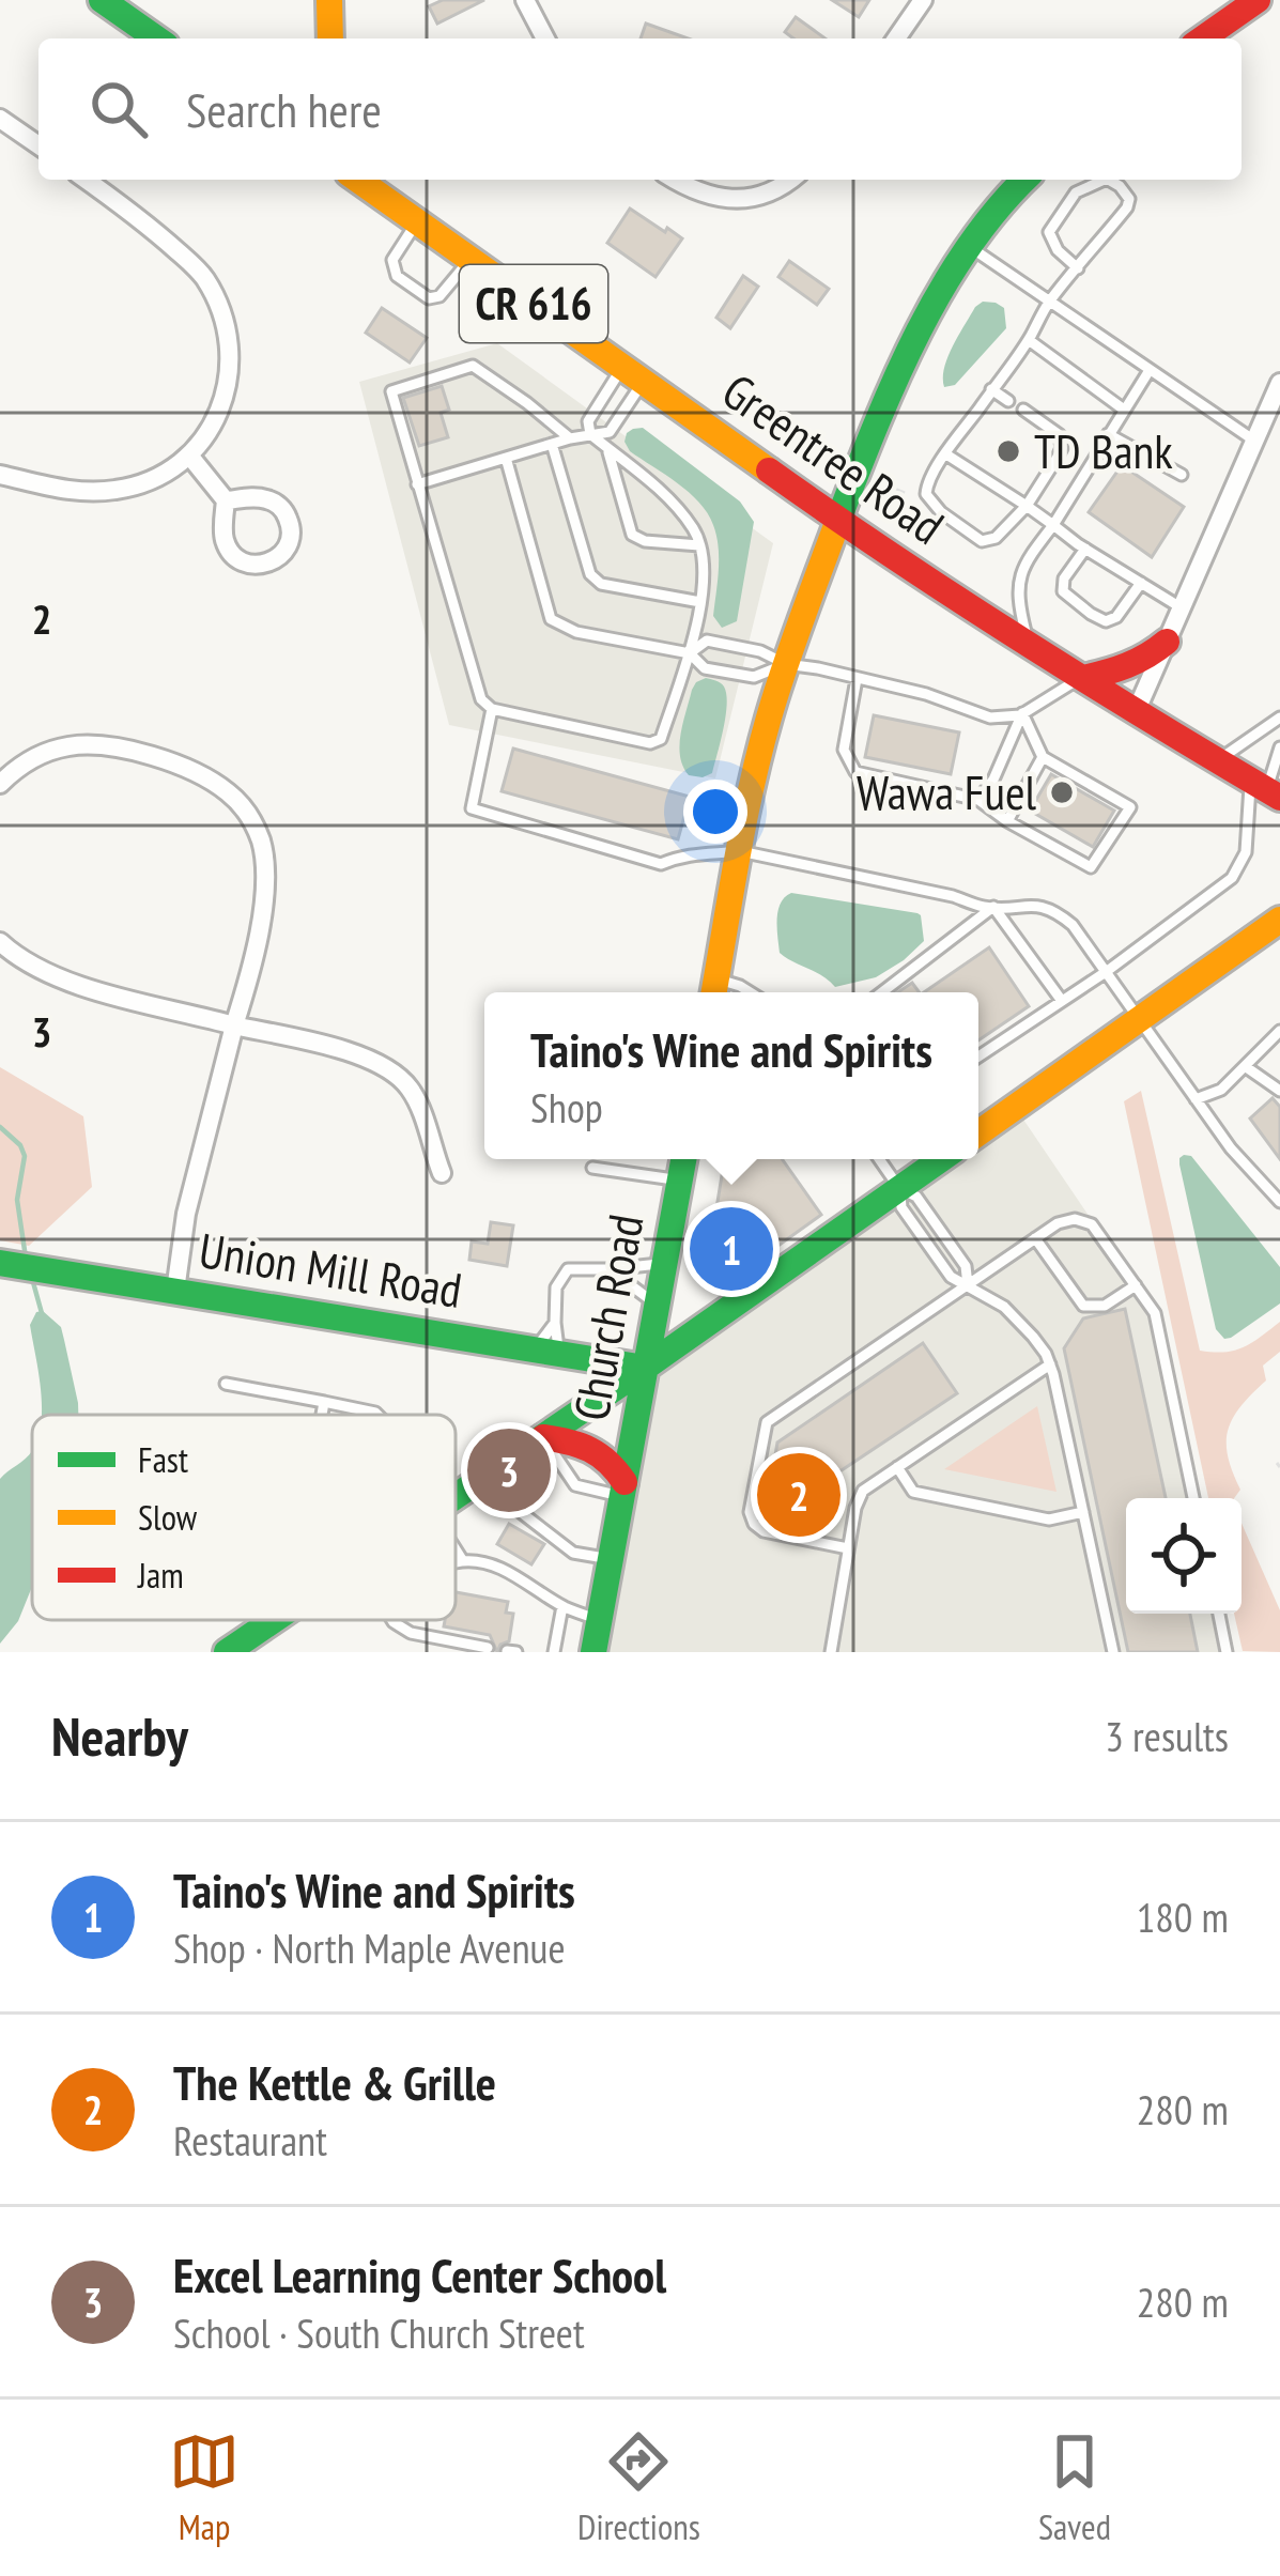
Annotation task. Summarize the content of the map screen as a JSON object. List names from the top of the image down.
{
  "streets": {
    "main road": [
      "CR 616",
      "Greentree Road",
      "Union Mill Road",
      "Church Road"
    ]
  },
  "crossings": [
    ["Union Mill Road", "Church Road"]
  ],
  "places": ["TD Bank", "Wawa Fuel"],
  "legend": ["Fast", "Slow", "Jam"],
  "page": {
    "search": "Search here",
    "popup": ["Taino's Wine and Spirits", "Shop"],
    "pins": ["1", "3", "2"],
    "heading": ["Nearby", "3 results"],
    "list": [
      {
        "mark": "1",
        "name": "Taino's Wine and Spirits",
        "note": "Shop · North Maple Avenue",
        "value": "180 m"
      },
      {
        "mark": "2",
        "name": "The Kettle & Grille",
        "note": "Restaurant",
        "value": "280 m"
      },
      {
        "mark": "3",
        "name": "Excel Learning Center School",
        "note": "School · South Church Street",
        "value": "280 m"
      }
    ],
    "nav": ["Map", "Directions", "Saved"]
  },
  "grid": {
    "rows": ["2", "3"]
  }
}
